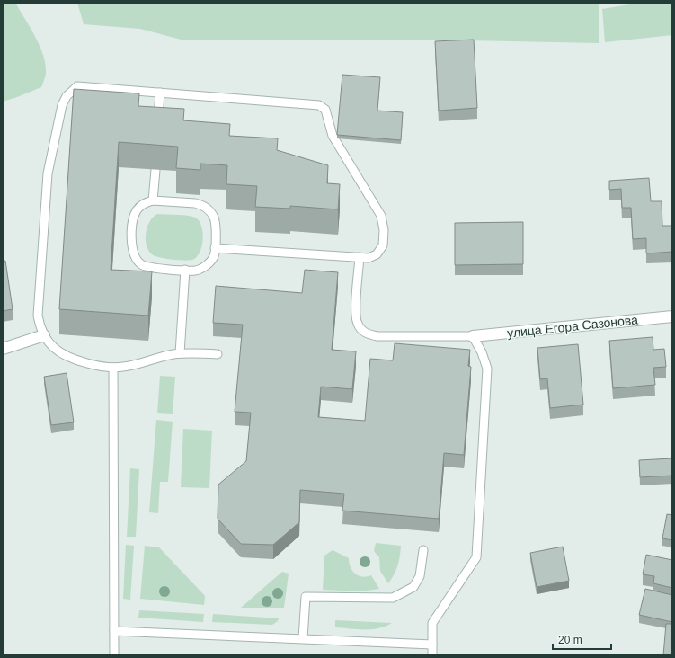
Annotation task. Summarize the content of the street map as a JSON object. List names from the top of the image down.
{
  "streets": {
    "street": ["улица Егора Сазонова"]
  },
  "scale_bar": "20 m"
}
